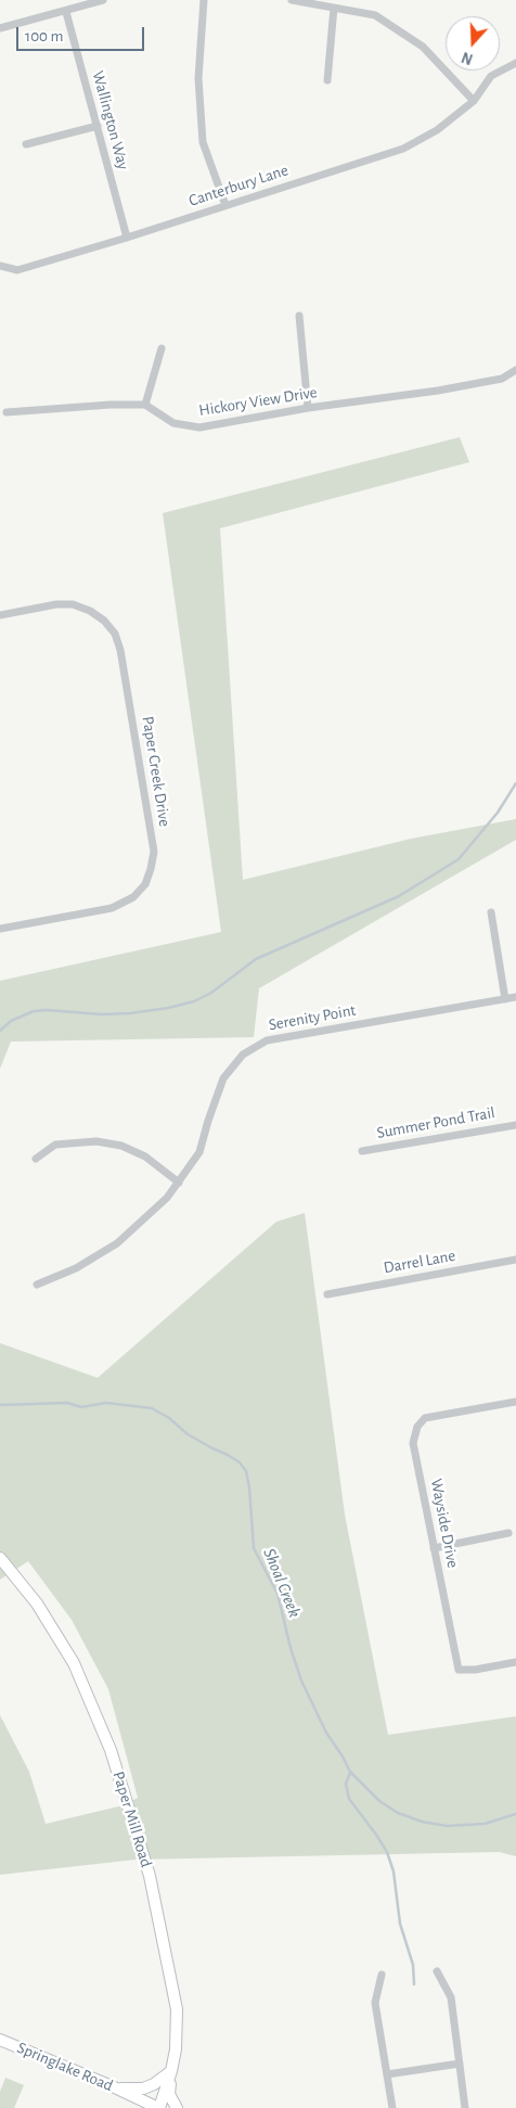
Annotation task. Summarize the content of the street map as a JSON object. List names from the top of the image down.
{
  "streets": {
    "street": [
      "Wallington Way",
      "Canterbury Lane",
      "Hickory View Drive",
      "Paper Creek Drive",
      "Serenity Point",
      "Summer Pond Trail",
      "Darrel Lane",
      "Wayside Drive",
      "Paper Mill Road",
      "Springlake Road"
    ]
  },
  "crossings": [
    ["Wallington Way", "Canterbury Lane"],
    ["Paper Mill Road", "Springlake Road"]
  ],
  "water": ["Shoal Creek"],
  "scale_bar": "100 m",
  "north": "bottom"
}
